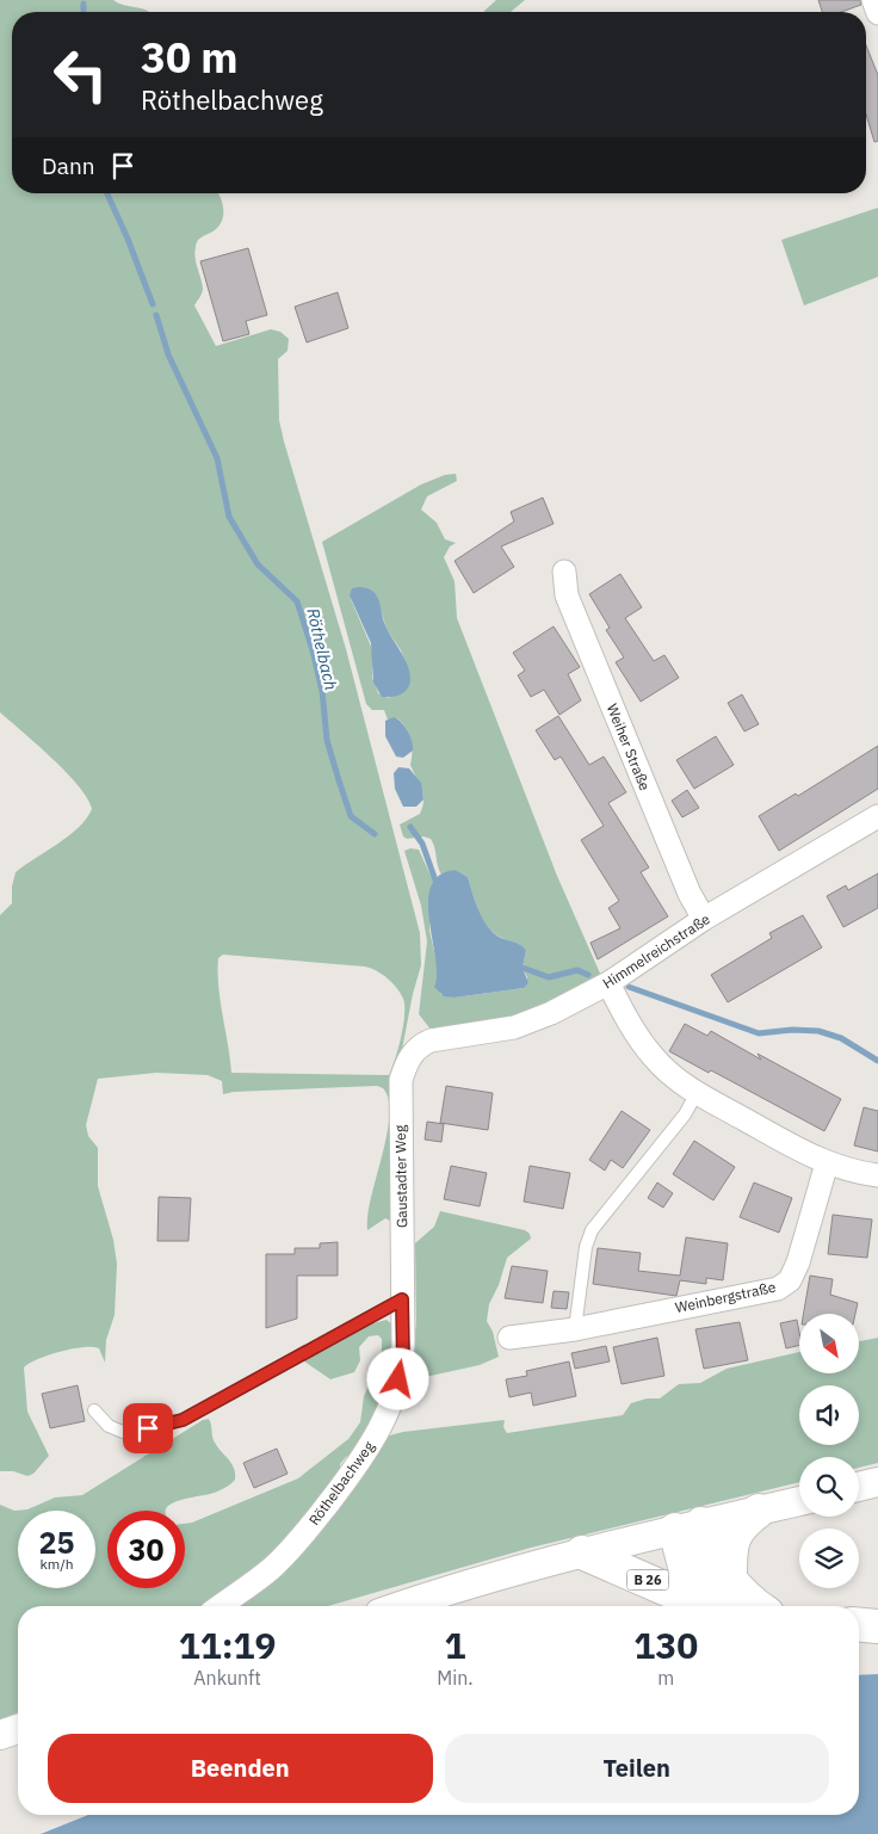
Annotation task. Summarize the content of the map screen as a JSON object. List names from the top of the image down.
{
  "streets": {
    "main road": ["B 26"],
    "street": [
      "Weiher Straße",
      "Himmelreichstraße",
      "Gaustadter Weg",
      "Weinbergstraße",
      "Röthelbachweg"
    ]
  },
  "crossings": [
    ["Weiher Straße", "Himmelreichstraße"],
    ["Himmelreichstraße", "Gaustadter Weg"],
    ["Gaustadter Weg", "Röthelbachweg"]
  ],
  "water": ["Röthelbach"],
  "north": "bottom right",
  "page": {
    "turn": ["30 m", "Röthelbachweg"],
    "then": "Dann",
    "speed": "25 km/h",
    "limit": "30",
    "eta": [
      "11:19",
      "Ankunft",
      "1",
      "Min.",
      "130",
      "m"
    ],
    "buttons": ["Beenden", "Teilen"]
  }
}
